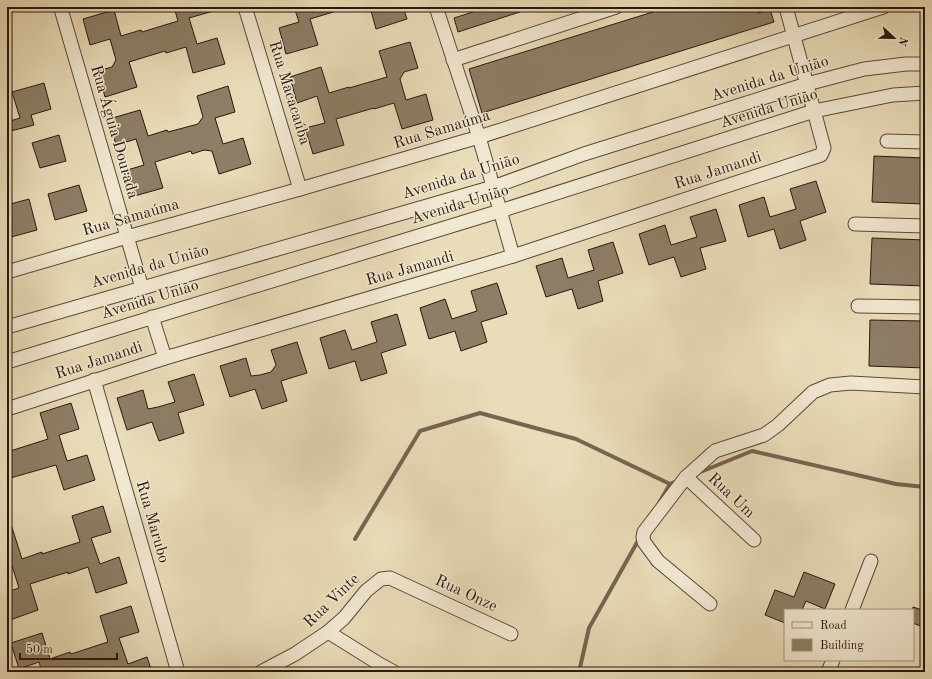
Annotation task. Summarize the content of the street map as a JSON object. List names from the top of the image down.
{
  "streets": {
    "street": [
      "Avenida da União",
      "Rua Macacaúba",
      "Avenida União",
      "Rua Samaúma",
      "Rua Águia Dourada",
      "Rua Jamandi",
      "Rua Um",
      "Rua Marubo",
      "Rua Onze",
      "Rua Vinte"
    ]
  },
  "crossings": [
    ["Avenida da União", "Rua Águia Dourada"],
    ["Rua Macacaúba", "Rua Samaúma"],
    ["Avenida União", "Rua Jamandi"],
    ["Rua Samaúma", "Rua Águia Dourada"],
    ["Rua Jamandi", "Rua Marubo"],
    ["Rua Onze", "Rua Vinte"]
  ],
  "legend": ["Road", "Building"],
  "scale_bar": "50 m",
  "north": "right"
}
